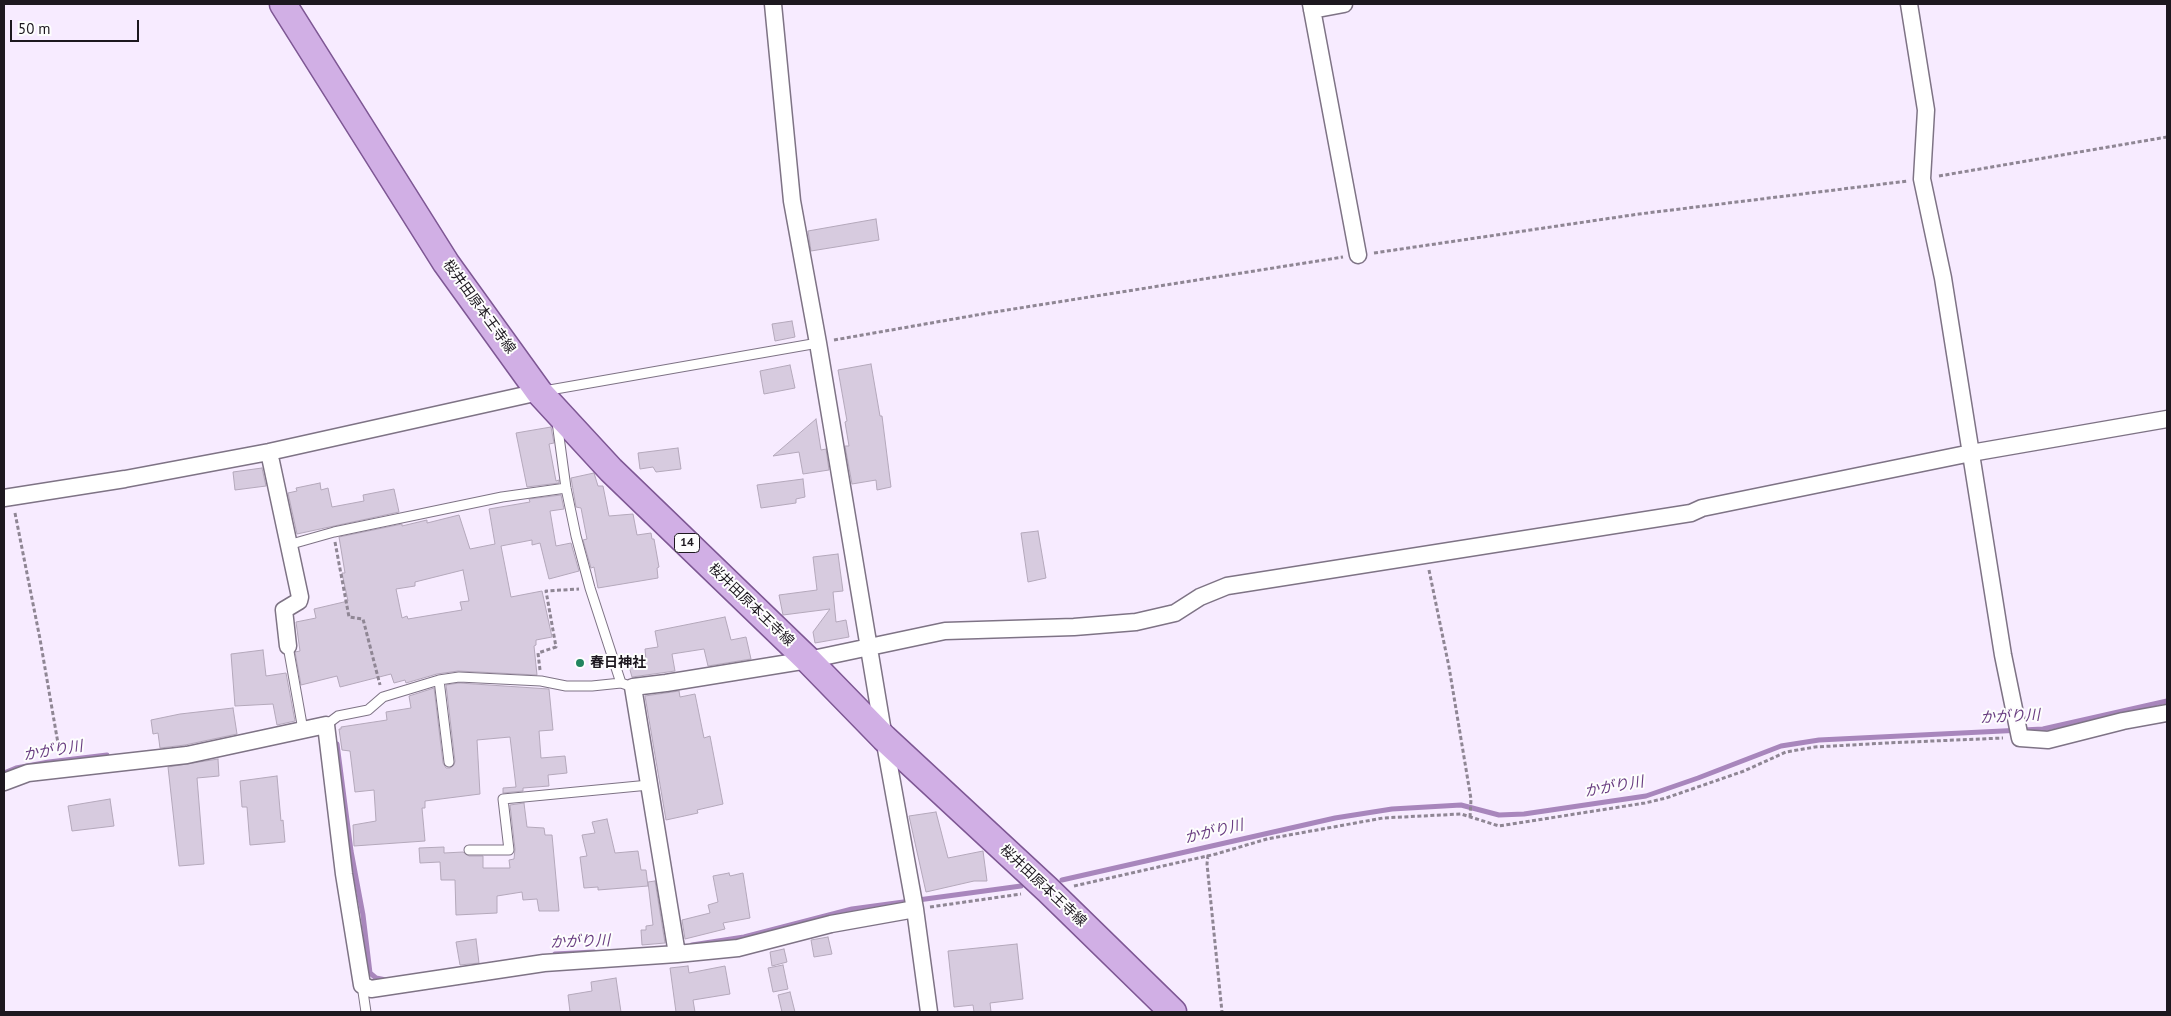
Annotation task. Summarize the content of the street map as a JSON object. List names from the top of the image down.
{
  "streets": {
    "main road": ["桜井田原本王寺線", "14"]
  },
  "water": ["かがり川"],
  "places": ["春日神社"],
  "scale_bar": "50 m"
}
